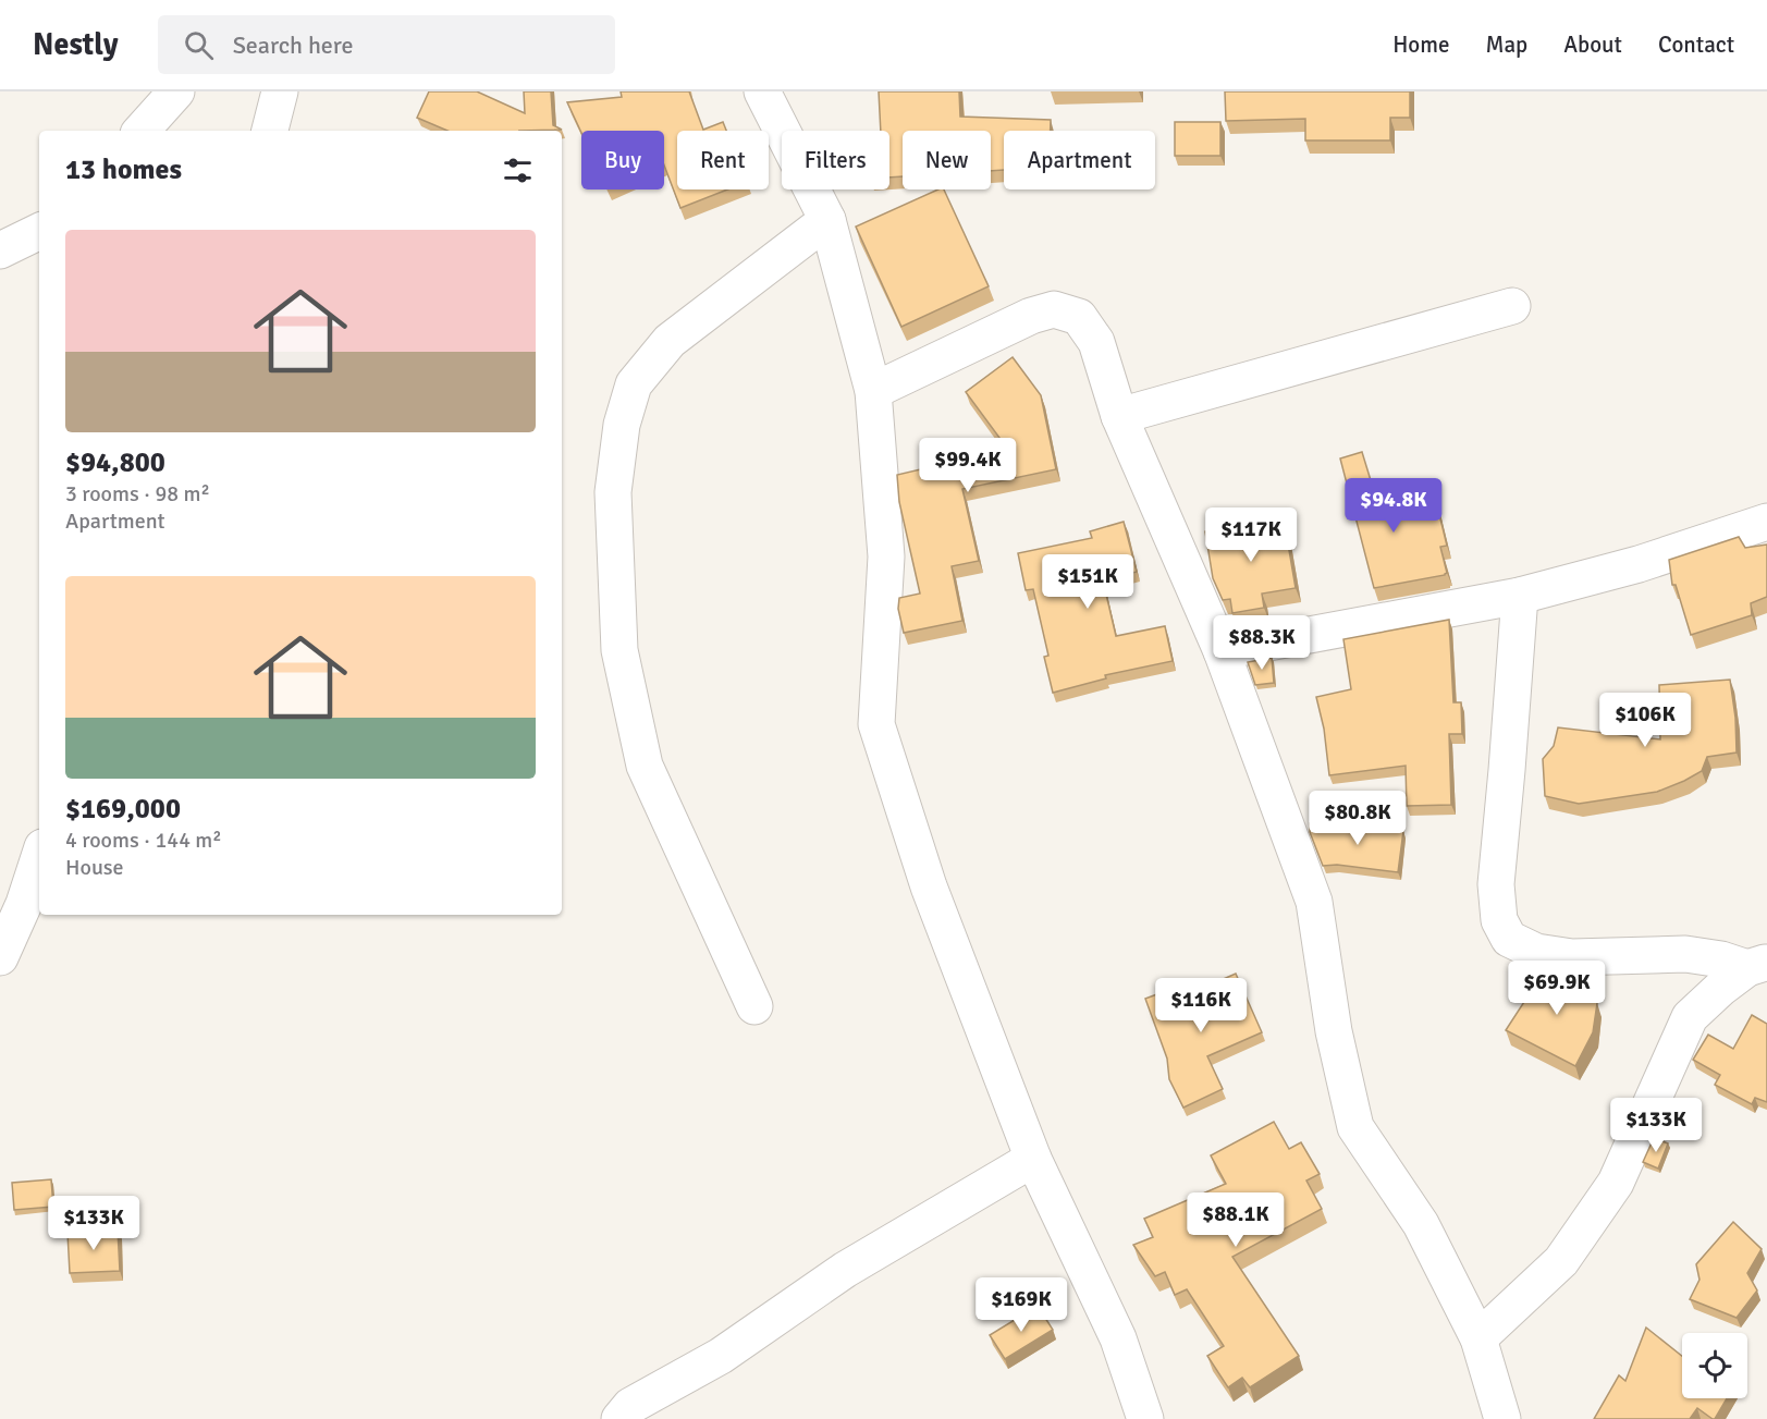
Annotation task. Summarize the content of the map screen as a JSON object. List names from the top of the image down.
{
  "page": {
    "header": "Nestly",
    "search": "Search here",
    "nav": [
      "Home",
      "Map",
      "About",
      "Contact"
    ],
    "chip": [
      "Buy",
      "Rent",
      "Filters",
      "New",
      "Apartment"
    ],
    "heading": "13 homes",
    "list": [
      {
        "name": "$94,800",
        "note": "3 rooms · 98 m² · Apartment"
      },
      {
        "name": "$169,000",
        "note": "4 rooms · 144 m² · House"
      }
    ],
    "price": [
      "$99.4K",
      "$94.8K",
      "$117K",
      "$151K",
      "$88.3K",
      "$106K",
      "$80.8K",
      "$69.9K",
      "$116K",
      "$133K",
      "$88.1K",
      "$133K",
      "$169K"
    ]
  }
}
